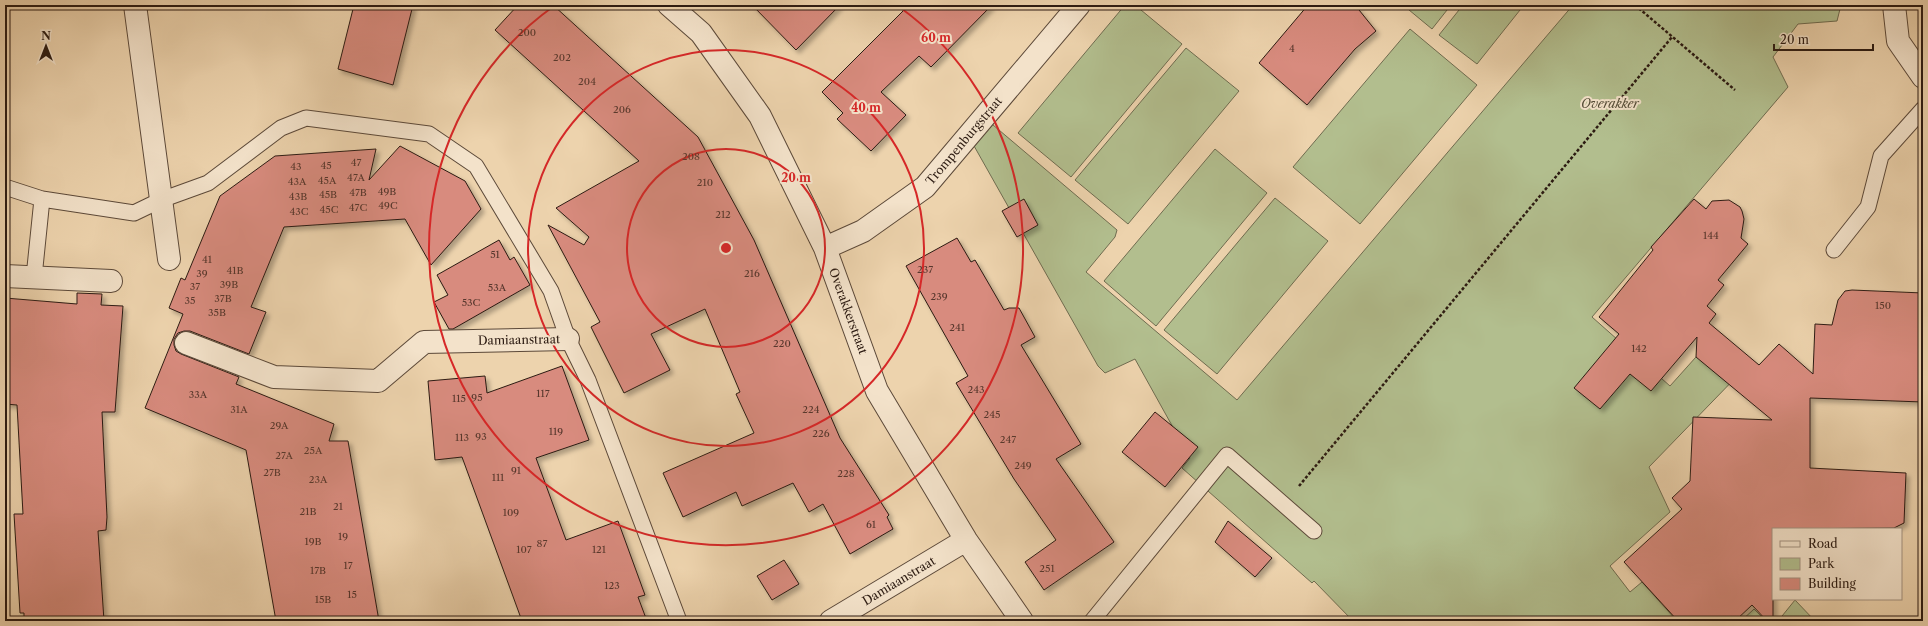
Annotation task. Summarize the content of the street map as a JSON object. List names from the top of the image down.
{
  "streets": {
    "street": ["Trompenburgstraat", "Overakkerstraat", "Damiaanstraat"]
  },
  "crossings": [
    ["Trompenburgstraat", "Overakkerstraat"],
    ["Overakkerstraat", "Damiaanstraat"]
  ],
  "parks": ["Overakker"],
  "house_numbers": [
    "200",
    "4",
    "202",
    "204",
    "206",
    "208",
    "47",
    "45",
    "43",
    "47A",
    "45A",
    "43A",
    "210",
    "49B",
    "47B",
    "45B",
    "43B",
    "49C",
    "47C",
    "45C",
    "43C",
    "212",
    "144",
    "51",
    "41",
    "237",
    "41B",
    "39",
    "216",
    "39B",
    "37",
    "53A",
    "239",
    "37B",
    "35",
    "53C",
    "150",
    "35B",
    "241",
    "220",
    "142",
    "243",
    "117",
    "33A",
    "95",
    "115",
    "31A",
    "224",
    "245",
    "29A",
    "119",
    "226",
    "93",
    "113",
    "247",
    "25A",
    "27A",
    "249",
    "91",
    "27B",
    "228",
    "111",
    "23A",
    "21",
    "21B",
    "109",
    "61",
    "19",
    "19B",
    "87",
    "107",
    "121",
    "17",
    "251",
    "17B",
    "123",
    "15",
    "15B"
  ],
  "legend": ["Road", "Park", "Building"],
  "scale_bar": "20 m",
  "north": "top",
  "rings": ["60 m", "40 m", "20 m"]
}
